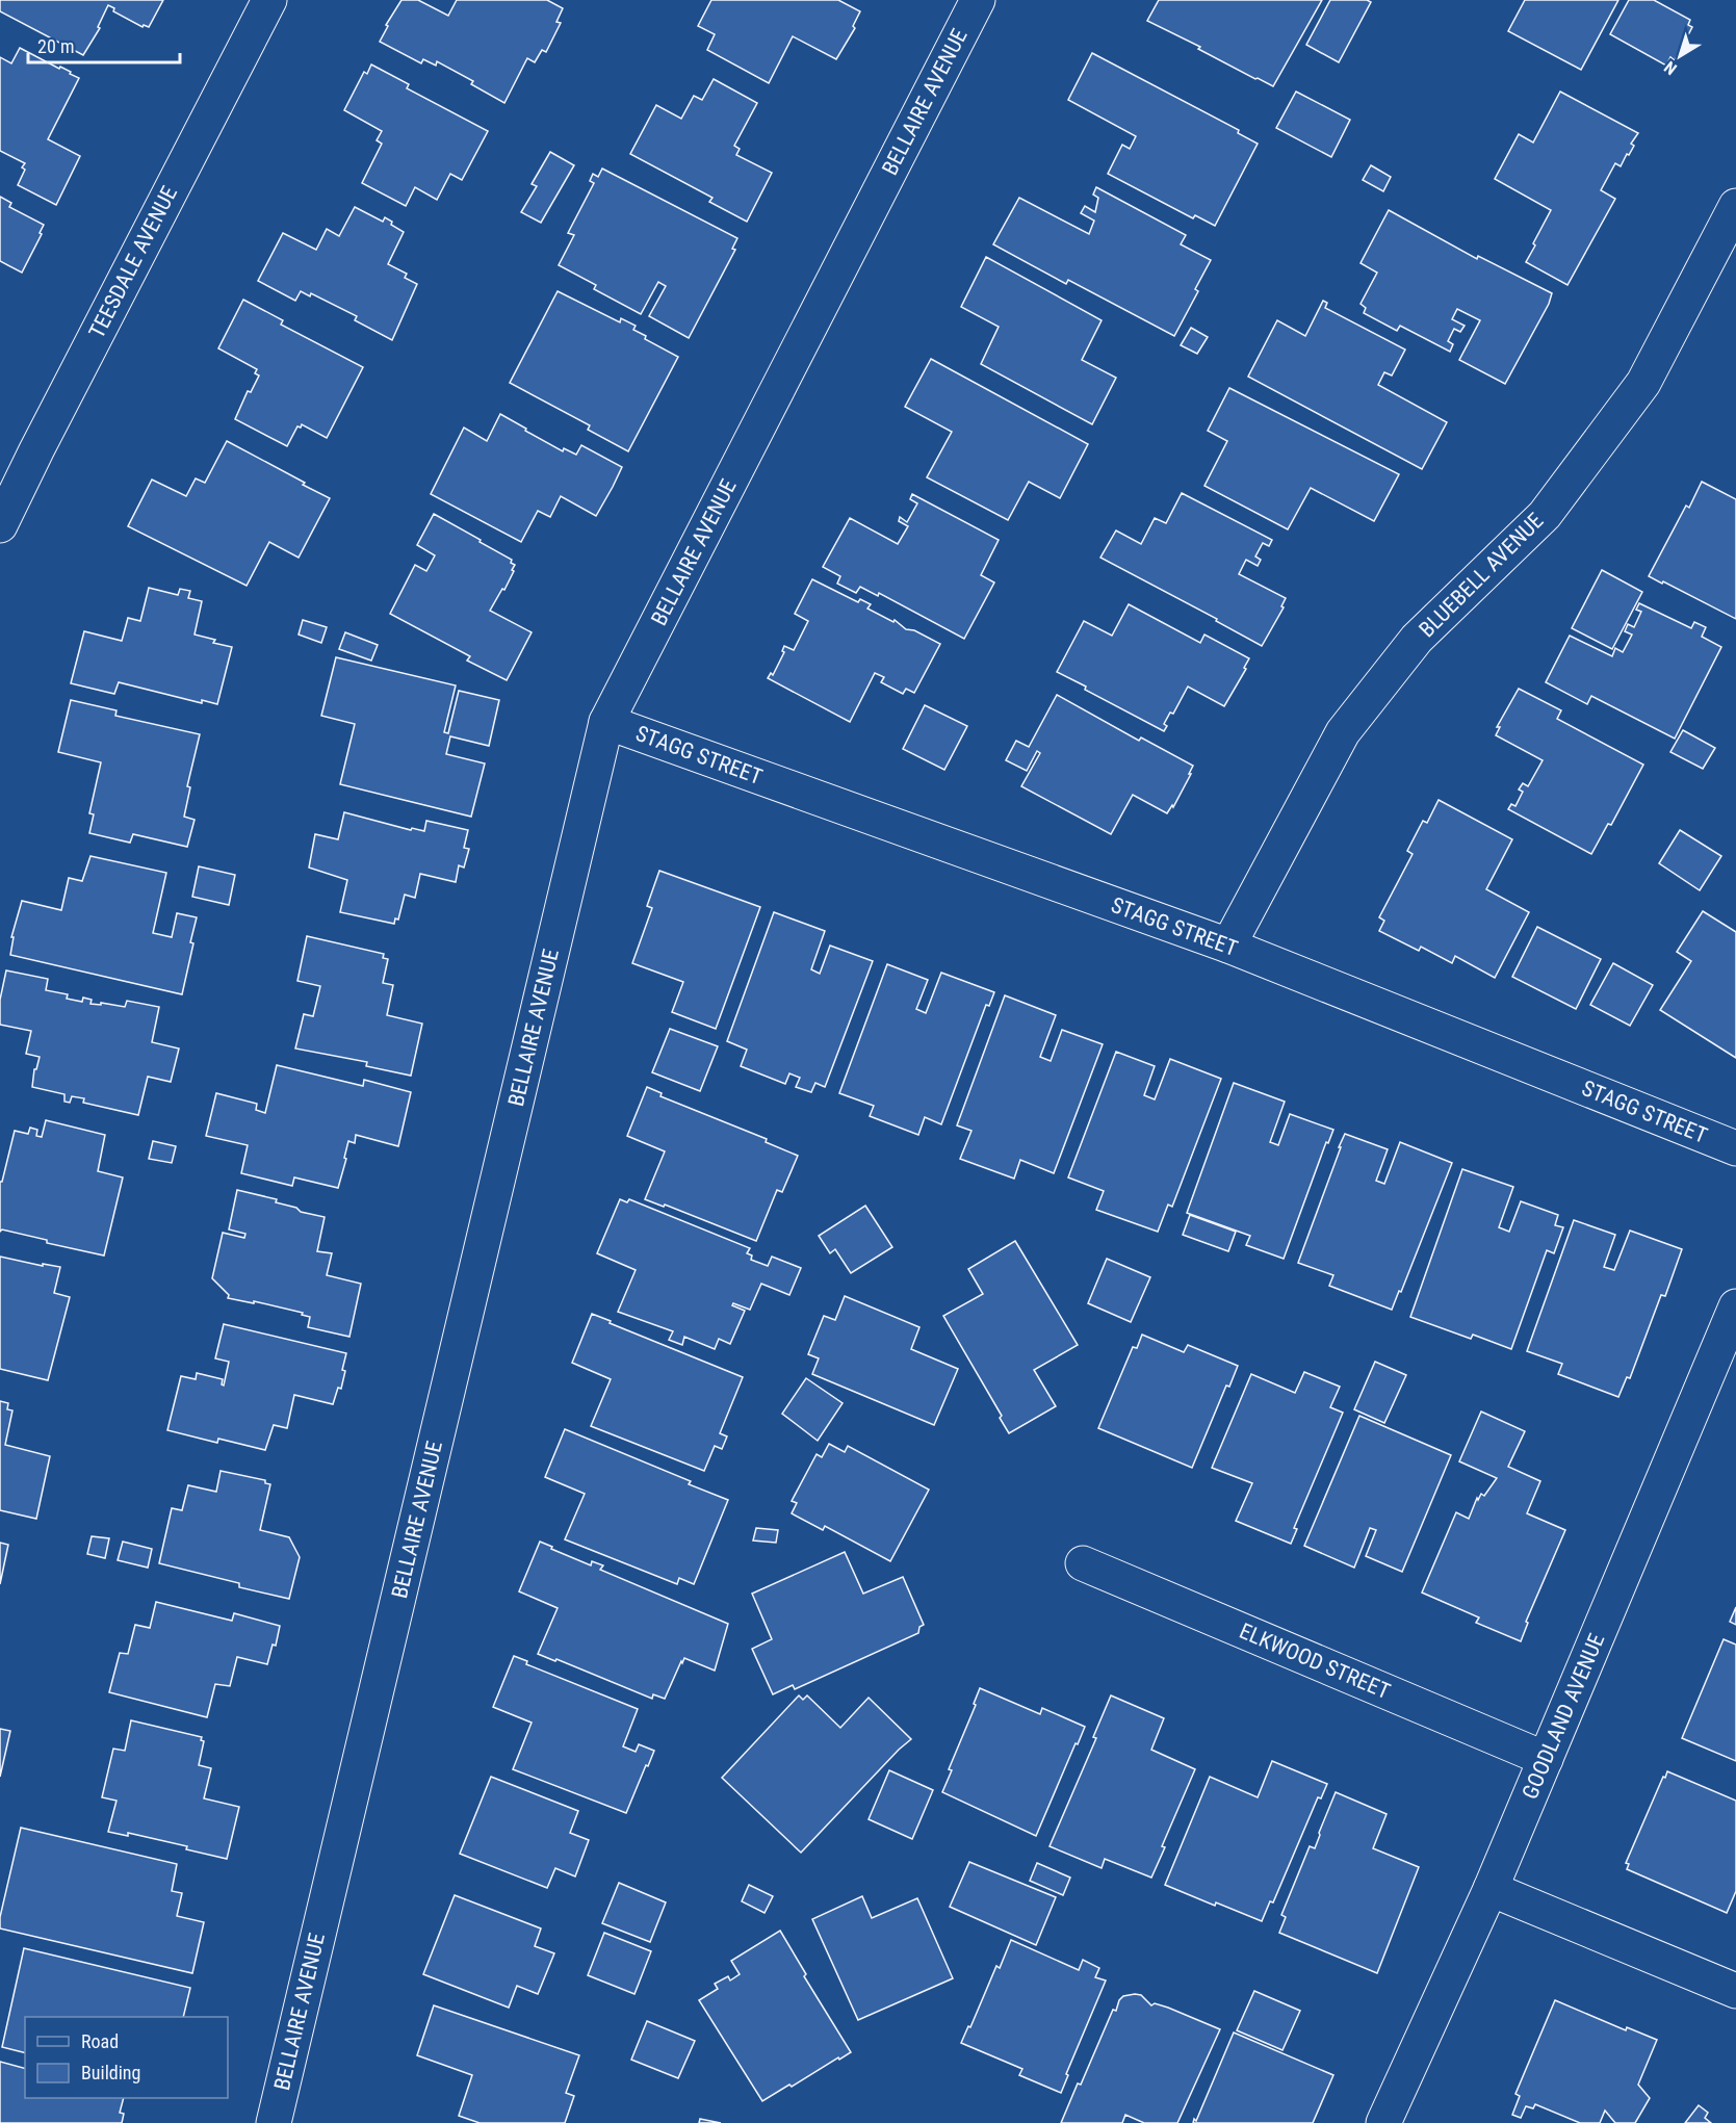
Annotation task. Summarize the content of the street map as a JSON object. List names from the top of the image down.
{
  "streets": {
    "street": [
      "BELLAIRE AVENUE",
      "TEESDALE AVENUE",
      "BLUEBELL AVENUE",
      "STAGG STREET",
      "ELKWOOD STREET",
      "GOODLAND AVENUE"
    ]
  },
  "crossings": [
    ["BELLAIRE AVENUE", "STAGG STREET"],
    ["BLUEBELL AVENUE", "STAGG STREET"],
    ["ELKWOOD STREET", "GOODLAND AVENUE"]
  ],
  "legend": ["Road", "Building"],
  "scale_bar": "20 m",
  "north": "bottom left"
}
